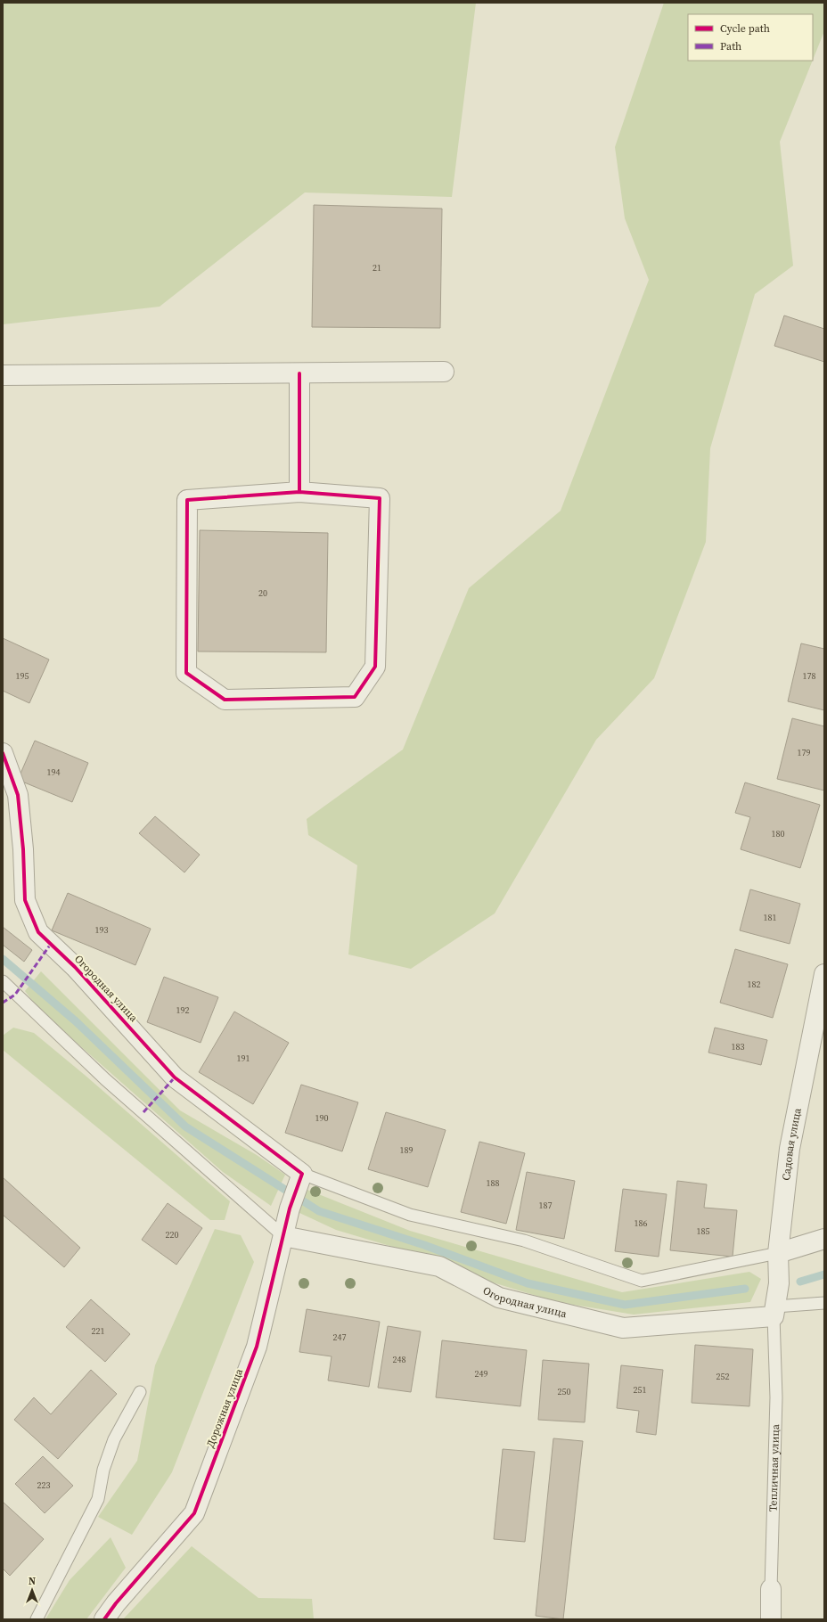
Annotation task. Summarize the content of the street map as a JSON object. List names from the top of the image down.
{
  "streets": {
    "street": [
      "Огородная улица",
      "Садовая улица",
      "Дорожная улица",
      "Тепличная улица"
    ]
  },
  "crossings": [
    ["Огородная улица", "Садовая улица"],
    ["Огородная улица", "Дорожная улица"],
    ["Огородная улица", "Тепличная улица"],
    ["Садовая улица", "Тепличная улица"]
  ],
  "house_numbers": [
    "21",
    "20",
    "195",
    "178",
    "179",
    "194",
    "180",
    "181",
    "193",
    "182",
    "192",
    "183",
    "191",
    "190",
    "189",
    "188",
    "187",
    "186",
    "185",
    "220",
    "221",
    "247",
    "248",
    "249",
    "252",
    "251",
    "250",
    "223"
  ],
  "legend": ["Cycle path", "Path"],
  "north": "top"
}
